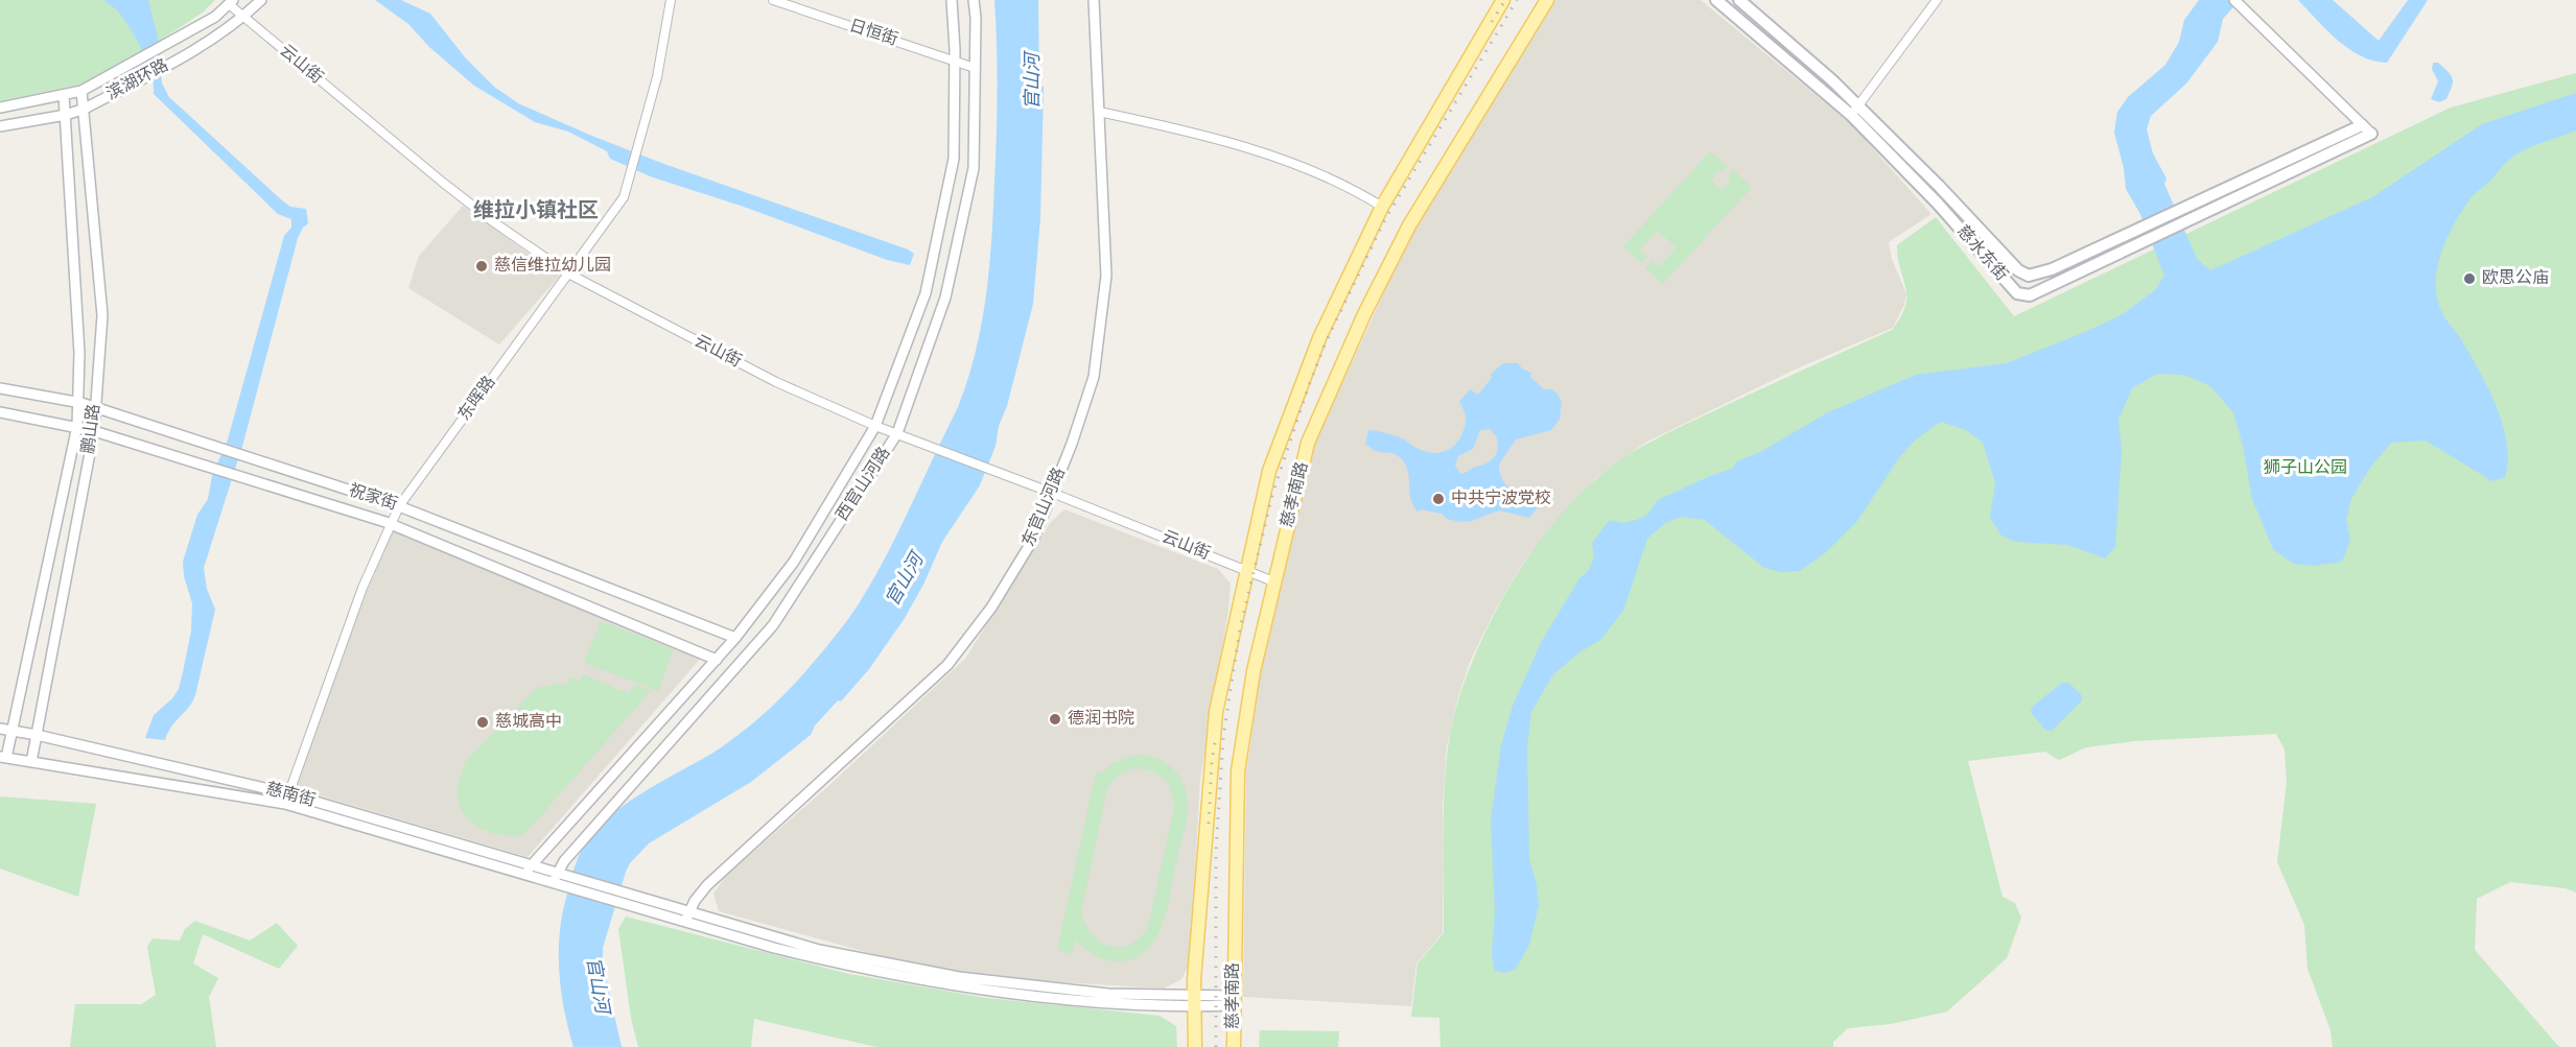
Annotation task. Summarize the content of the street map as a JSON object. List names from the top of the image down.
{
  "streets": {
    "main road": ["慈水东街", "慈孝南路"],
    "street": [
      "日恒街",
      "云山街",
      "滨湖环路",
      "东晖路",
      "鹏山路",
      "西官山河路",
      "祝家街",
      "东官山河路",
      "慈南街"
    ]
  },
  "crossings": [
    ["日恒街", "西官山河路"],
    ["云山街", "滨湖环路"],
    ["云山街", "东晖路"],
    ["云山街", "西官山河路"],
    ["云山街", "慈孝南路"],
    ["云山街", "东官山河路"],
    ["滨湖环路", "鹏山路"],
    ["东晖路", "祝家街"],
    ["东晖路", "慈南街"],
    ["鹏山路", "祝家街"],
    ["鹏山路", "慈南街"],
    ["西官山河路", "祝家街"],
    ["西官山河路", "慈南街"],
    ["慈孝南路", "慈南街"],
    ["东官山河路", "慈南街"]
  ],
  "districts": ["维拉小镇社区"],
  "water": ["官山河"],
  "parks": ["狮子山公园"],
  "places": [
    "慈信·维拉幼儿园",
    "欧思公庙",
    "中共宁波党校",
    "德润书院",
    "慈城高中"
  ]
}
